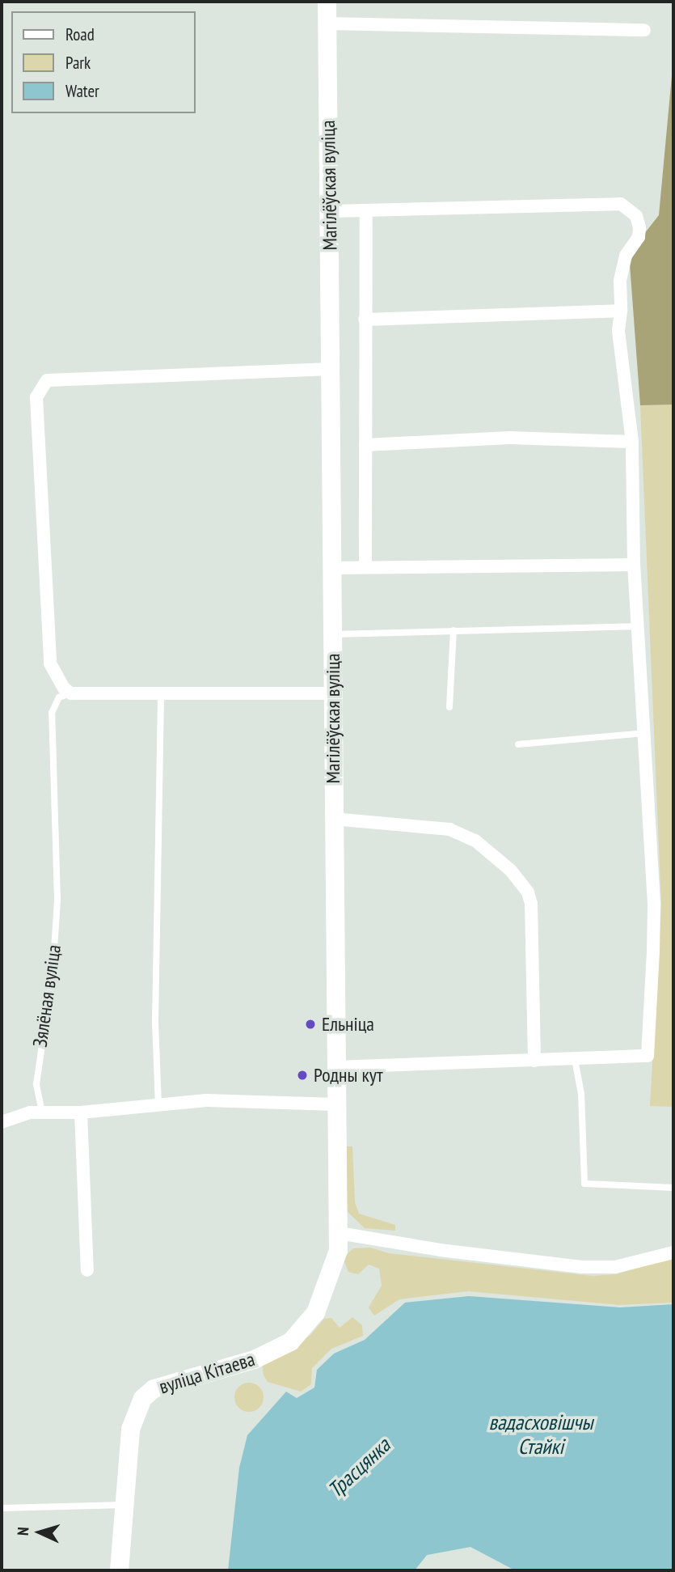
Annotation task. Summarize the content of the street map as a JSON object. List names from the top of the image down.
{
  "streets": {
    "main road": ["Магілёўская вуліца", "вуліца Кітаева"],
    "lane": ["Зялёная вуліца"]
  },
  "crossings": [
    ["Магілёўская вуліца", "вуліца Кітаева"]
  ],
  "water": ["вадасховішчы Стайкі", "Трасцянка"],
  "places": ["Ельніца", "Родны кут"],
  "legend": ["Road", "Park", "Water"],
  "north": "left"
}
